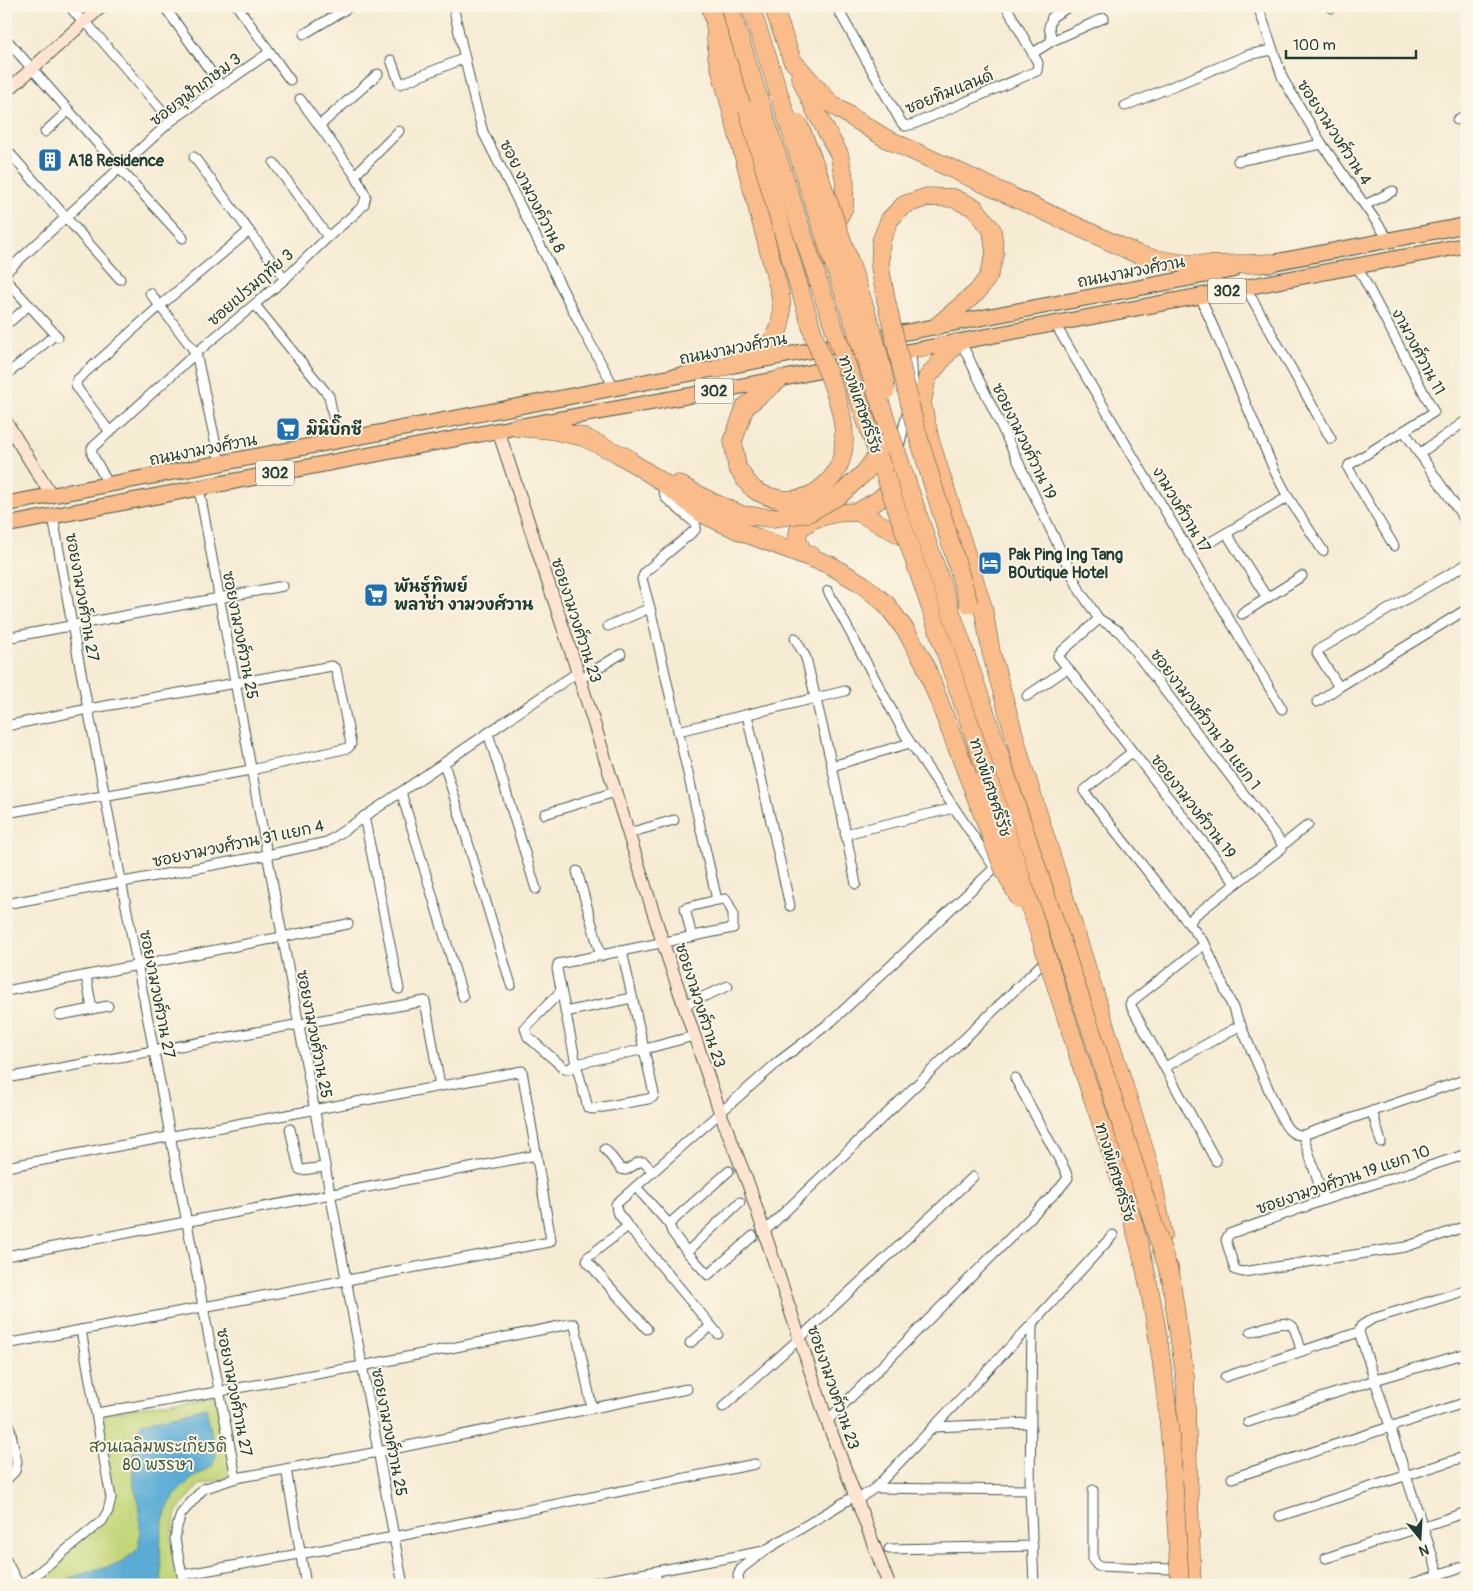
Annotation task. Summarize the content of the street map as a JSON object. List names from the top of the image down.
{
  "streets": {
    "highway": ["ทางพิเศษศรีรัช"],
    "main road": ["ถนนงามวงศ์วาน", "302"],
    "street": [
      "ซอยจุฬาเกษม 3",
      "ซอยทิมแลนด์",
      "ซอยงามวงศ์วาน 4",
      "ซอย งามวงค์วาน 8",
      "ซอยเปรมฤทัย 3",
      "งามวงศ์วาน 11",
      "ซอยงามวงศ์วาน 19",
      "งามวงศ์วาน 17",
      "ซอยงามวงศ์วาน 27",
      "ซอยงามวงศ์วาน 23",
      "ซอยงามวงศ์วาน 25",
      "ซอยงามวงศ์วาน 19 แยก 1",
      "ซอยงามวงศ์วาน 31 แยก 4",
      "ซอยงามวงศ์วาน 19 แยก 10"
    ]
  },
  "crossings": [
    ["ซอยงามวงศ์วาน 4", "ถนนงามวงศ์วาน"],
    ["ซอย งามวงค์วาน 8", "ถนนงามวงศ์วาน"],
    ["ถนนงามวงศ์วาน", "ซอยเปรมฤทัย 3"],
    ["302", "งามวงศ์วาน 11"],
    ["302", "ซอยงามวงศ์วาน 19"],
    ["302", "งามวงศ์วาน 17"],
    ["302", "ซอยงามวงศ์วาน 27"],
    ["302", "ซอยงามวงศ์วาน 23"],
    ["302", "ซอยงามวงศ์วาน 25"],
    ["ซอยงามวงศ์วาน 19", "ซอยงามวงศ์วาน 19 แยก 1"],
    ["ซอยงามวงศ์วาน 27", "ซอยงามวงศ์วาน 25"],
    ["ซอยงามวงศ์วาน 27", "ซอยงามวงศ์วาน 31 แยก 4"],
    ["ซอยงามวงศ์วาน 23", "ซอยงามวงศ์วาน 31 แยก 4"],
    ["ซอยงามวงศ์วาน 25", "ซอยงามวงศ์วาน 31 แยก 4"]
  ],
  "parks": ["สวนเฉลิมพระเกียรติ 80 พรรษา"],
  "places": {
    "building": ["A18 Residence"],
    "supermarket": ["มินิบิ๊กซี", "พันธุ์ทิพย์ พลาซ่า งามวงศ์วาน"],
    "hotel": ["Pak Ping Ing Tang BOutique Hotel"]
  },
  "scale_bar": "100 m",
  "north": "bottom"
}
